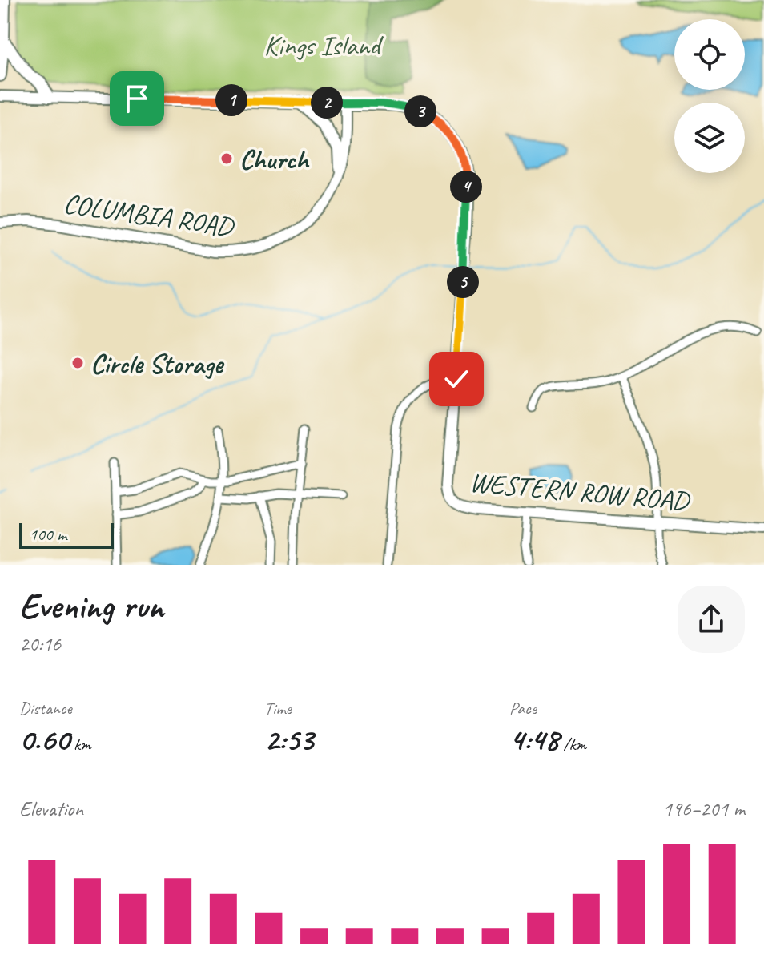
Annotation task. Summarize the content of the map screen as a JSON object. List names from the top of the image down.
{
  "streets": {
    "street": ["COLUMBIA ROAD", "WESTERN ROW ROAD"]
  },
  "crossings": [
    ["COLUMBIA ROAD", "WESTERN ROW ROAD"]
  ],
  "parks": ["Kings Island"],
  "places": ["Church", "Circle Storage"],
  "scale_bar": "100 m",
  "page": {
    "pins": [
      "1",
      "2",
      "3",
      "4",
      "5"
    ],
    "scale": "100 m",
    "heading": ["Evening run", "20:16"],
    "stats": [
      ["Distance", "0.60 km"],
      ["Time", "2:53"],
      ["Pace", "4:48 /km"]
    ],
    "chart": ["Elevation", "196–201 m"]
  }
}
